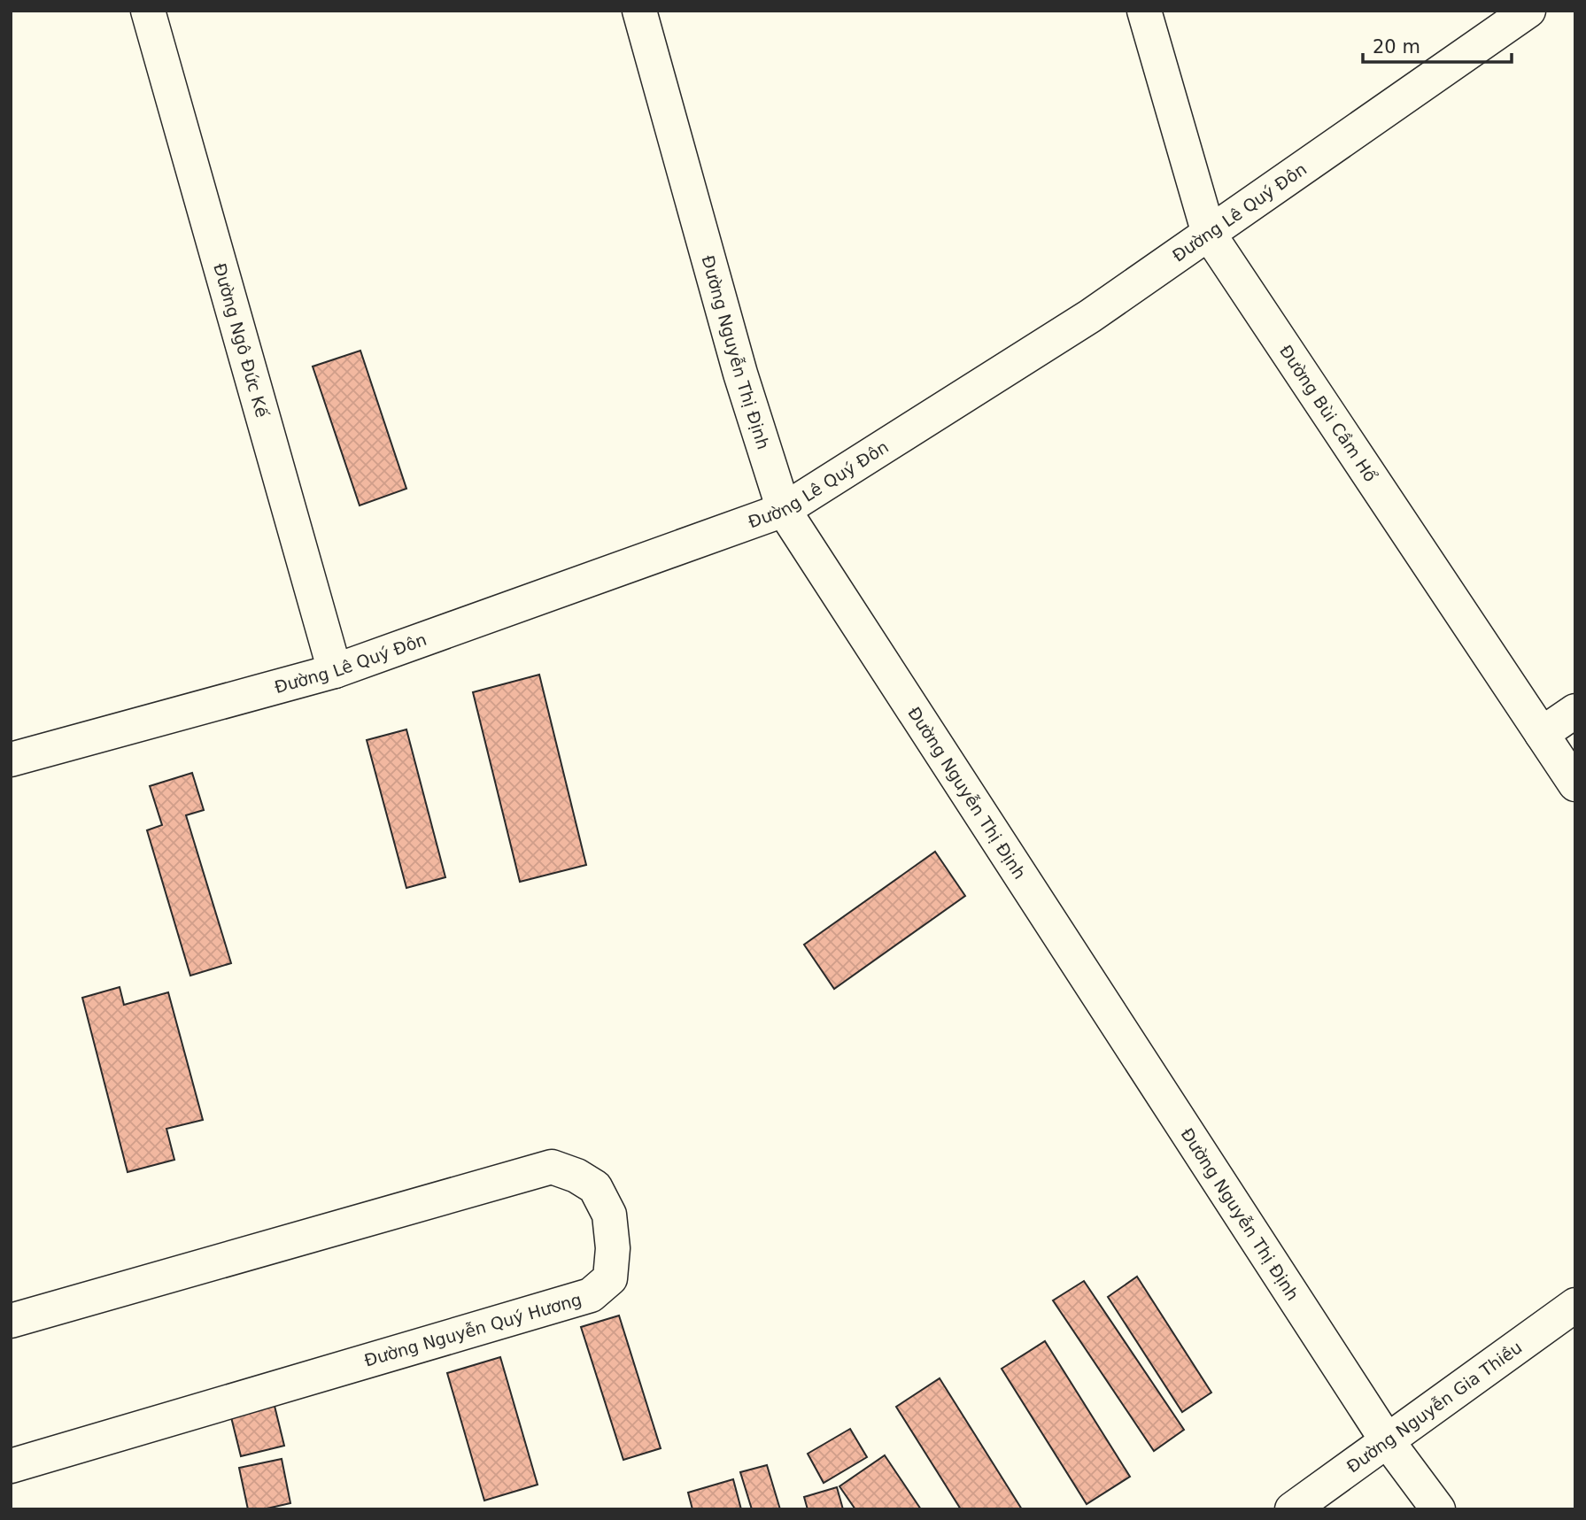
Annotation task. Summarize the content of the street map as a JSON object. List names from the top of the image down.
{
  "streets": {
    "street": [
      "Đường Lê Quý Đôn",
      "Đường Ngô Đức Kế",
      "Đường Nguyễn Thị Định",
      "Đường Bùi Cầm Hổ",
      "Đường Nguyễn Quý Hương",
      "Đường Nguyễn Gia Thiều"
    ]
  },
  "crossings": [
    ["Đường Lê Quý Đôn", "Đường Ngô Đức Kế"],
    ["Đường Lê Quý Đôn", "Đường Nguyễn Thị Định"],
    ["Đường Lê Quý Đôn", "Đường Bùi Cầm Hổ"],
    ["Đường Nguyễn Thị Định", "Đường Nguyễn Gia Thiều"]
  ],
  "scale_bar": "20 m"
}
